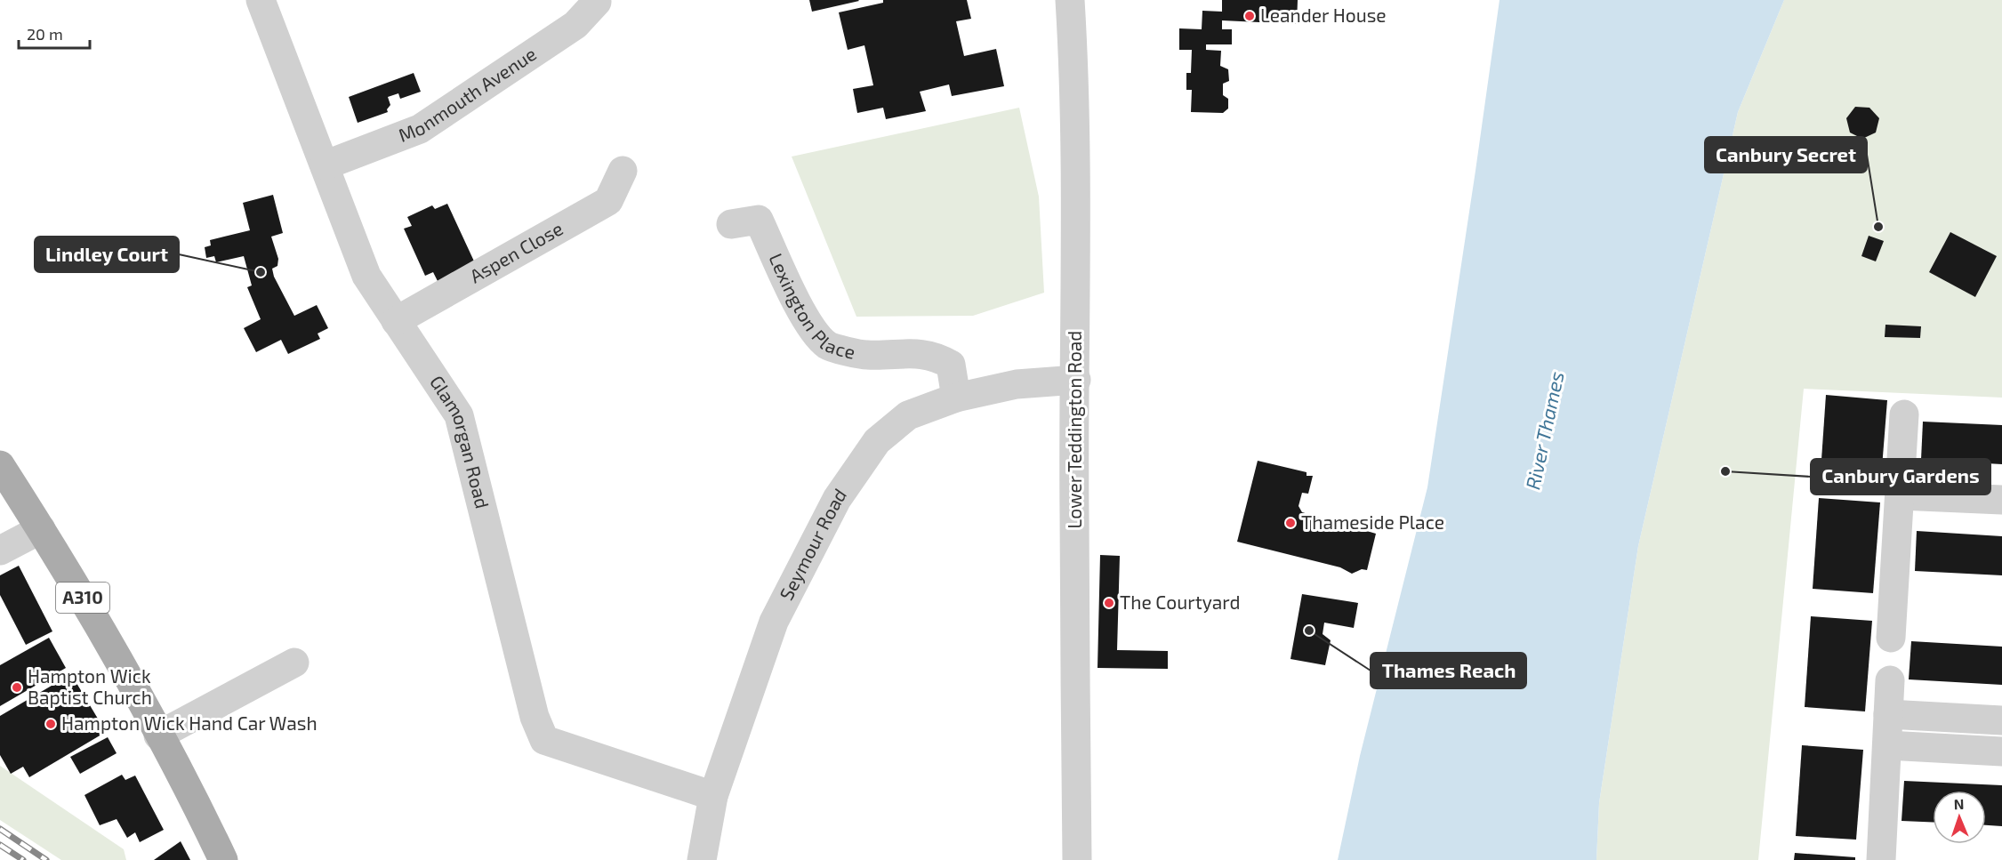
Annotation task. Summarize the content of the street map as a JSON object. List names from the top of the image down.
{
  "streets": {
    "main road": ["A310"],
    "street": [
      "Monmouth Avenue",
      "Aspen Close",
      "Lexington Place",
      "Lower Teddington Road",
      "Glamorgan Road",
      "Seymour Road"
    ]
  },
  "crossings": [
    ["Monmouth Avenue", "Glamorgan Road"],
    ["Aspen Close", "Glamorgan Road"],
    ["Lexington Place", "Seymour Road"],
    ["Lower Teddington Road", "Seymour Road"],
    ["Glamorgan Road", "Seymour Road"]
  ],
  "water": ["River Thames"],
  "places": [
    "Leander House",
    "Canbury Secret",
    "Lindley Court",
    "Canbury Gardens",
    "Thameside Place",
    "The Courtyard",
    "Thames Reach",
    "Hampton Wick Baptist Church",
    "Hampton Wick Hand Car Wash"
  ],
  "scale_bar": "20 m",
  "north": "top"
}
